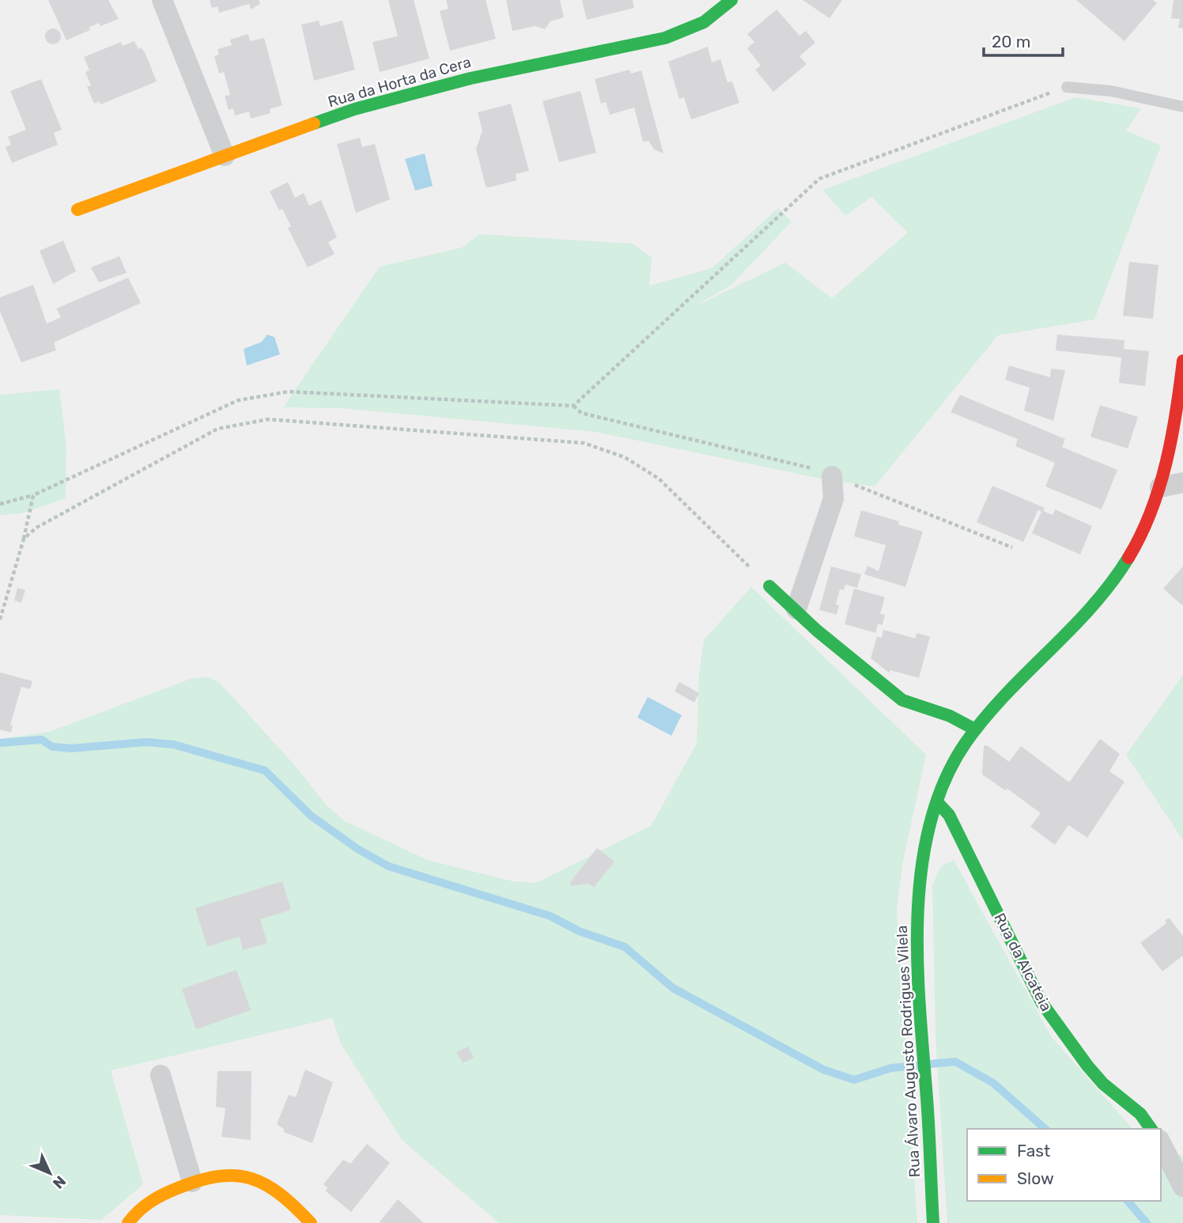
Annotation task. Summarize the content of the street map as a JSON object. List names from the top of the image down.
{
  "streets": {
    "street": ["Rua da Horta da Cera", "Rua da Alcateia", "Rua Álvaro Augusto Rodrigues Vilela"]
  },
  "crossings": [
    ["Rua da Alcateia", "Rua Álvaro Augusto Rodrigues Vilela"]
  ],
  "legend": ["Fast", "Slow"],
  "scale_bar": "20 m",
  "north": "bottom right"
}
